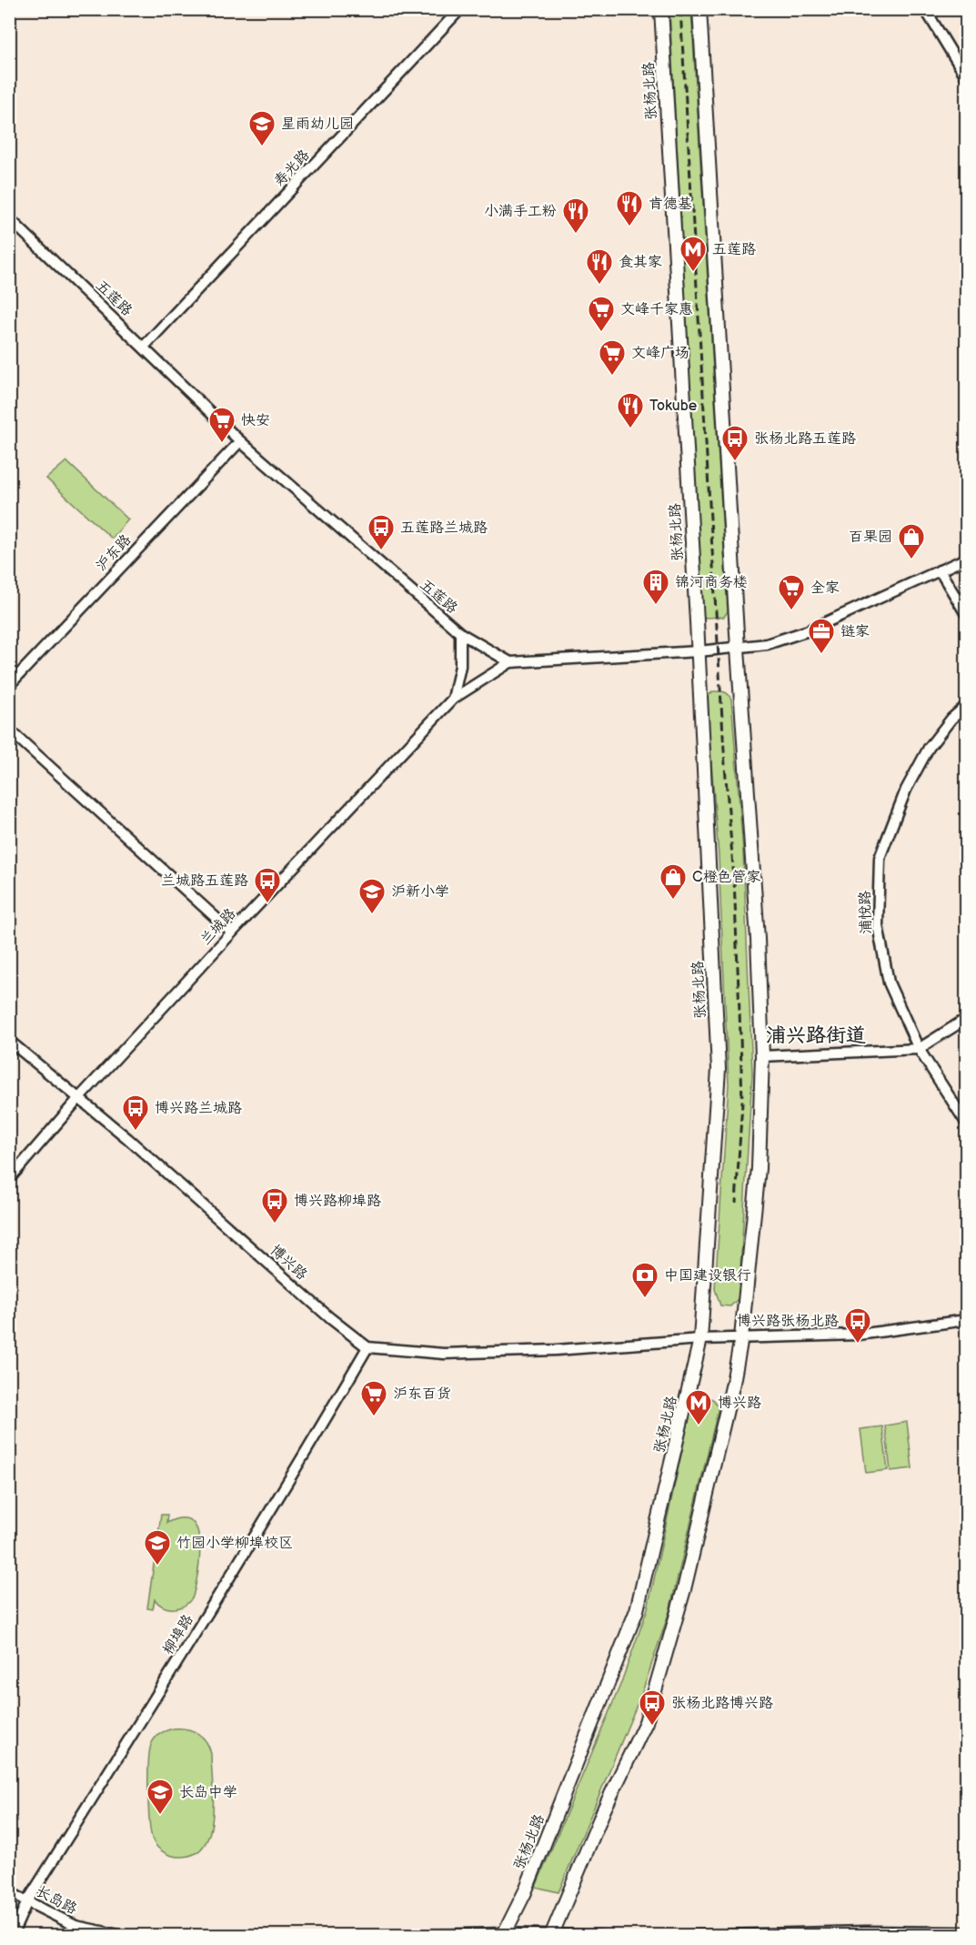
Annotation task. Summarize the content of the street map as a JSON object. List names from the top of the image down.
{
  "streets": {
    "main road": ["张杨北路"],
    "street": [
      "寿光路",
      "五莲路",
      "沪东路",
      "浦悦路",
      "兰城路",
      "博兴路",
      "柳埠路",
      "长岛路"
    ]
  },
  "crossings": [
    ["寿光路", "五莲路"],
    ["五莲路", "沪东路"],
    ["五莲路", "兰城路"],
    ["兰城路", "博兴路"],
    ["博兴路", "柳埠路"],
    ["柳埠路", "长岛路"]
  ],
  "districts": ["浦兴路街道"],
  "places": {
    "school or university": [
      "星雨幼儿园",
      "沪新小学",
      "竹园小学柳埠校区",
      "长岛中学"
    ],
    "restaurant": [
      "肯德基",
      "小满手工粉",
      "食其家",
      "Tokube"
    ],
    "metro station": ["五莲路", "博兴路"],
    "supermarket": [
      "文峰千家惠",
      "文峰广场",
      "快安",
      "全家",
      "沪东百货"
    ],
    "bus stop": [
      "张杨北路五莲路",
      "五莲路兰城路",
      "兰城路五莲路",
      "博兴路兰城路",
      "博兴路柳埠路",
      "博兴路张杨北路",
      "张杨北路博兴路"
    ],
    "shop": ["百果园", "C橙色管家"],
    "building": ["锦河商务楼"],
    "office": ["链家"],
    "bank": ["中国建设银行"]
  }
}
